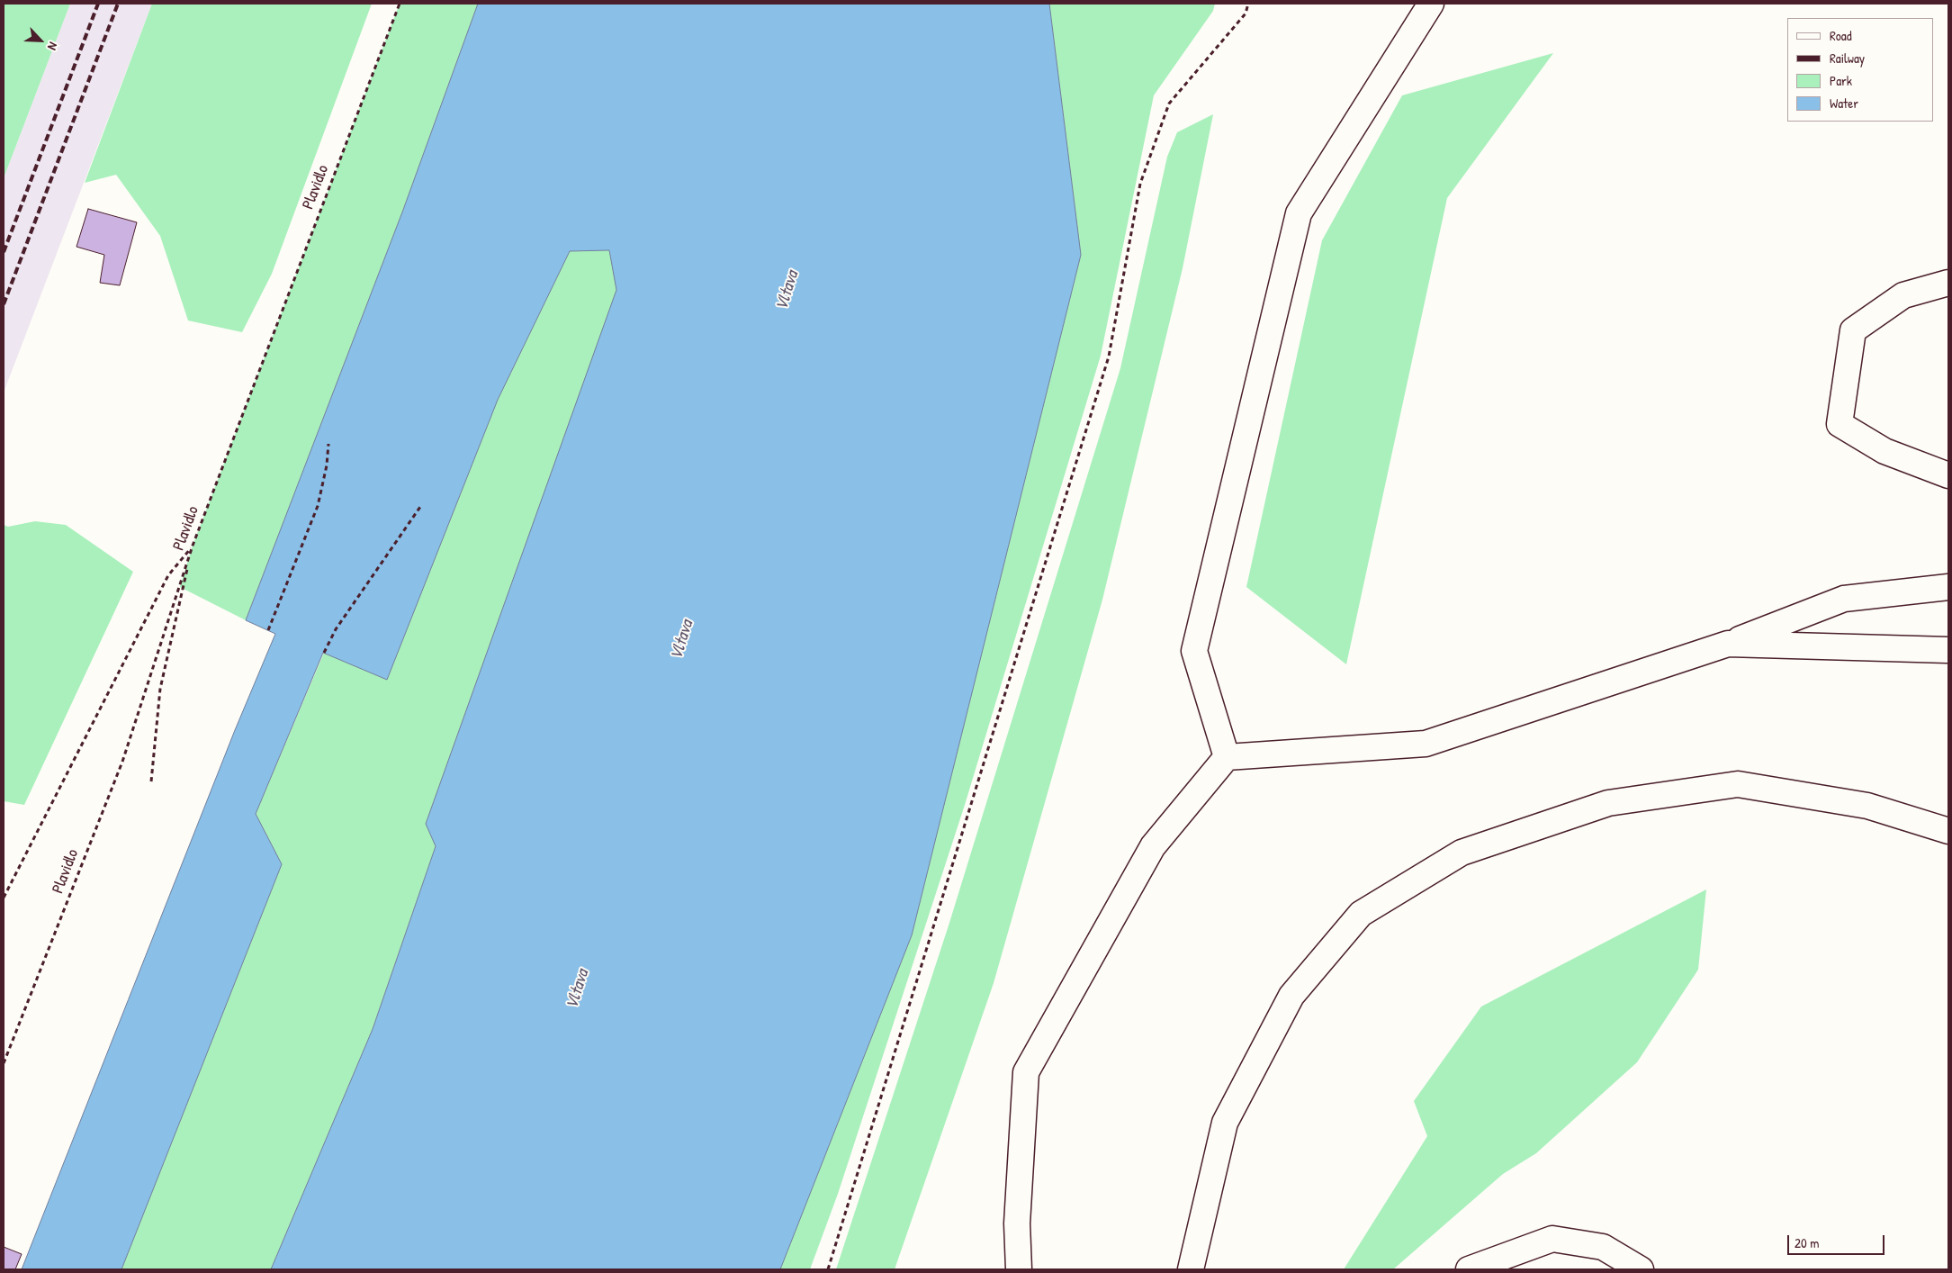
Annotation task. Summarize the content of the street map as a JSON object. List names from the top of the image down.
{
  "streets": {
    "path": ["Plavidlo"]
  },
  "water": ["Vltava"],
  "legend": [
    "Road",
    "Railway",
    "Park",
    "Water"
  ],
  "scale_bar": "20 m",
  "north": "bottom right"
}
